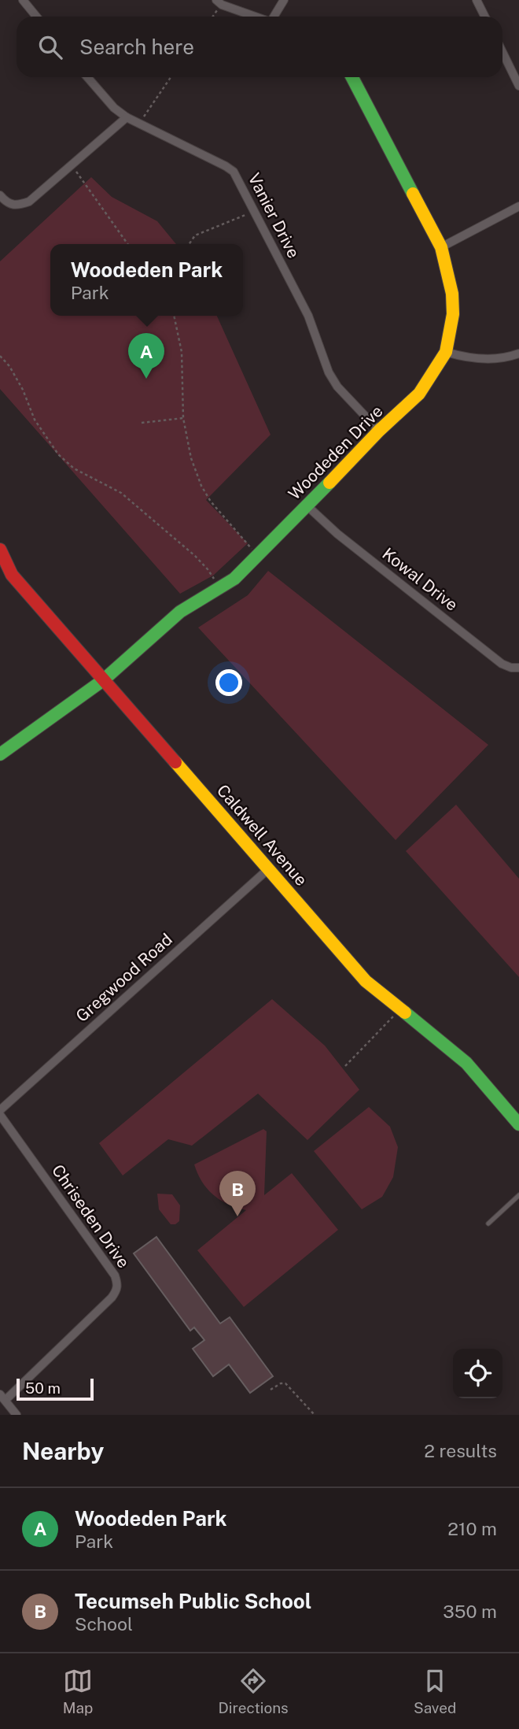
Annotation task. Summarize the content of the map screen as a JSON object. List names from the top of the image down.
{
  "streets": {
    "street": [
      "Vanier Drive",
      "Woodeden Drive",
      "Kowal Drive",
      "Caldwell Avenue",
      "Gregwood Road",
      "Chriseden Drive"
    ]
  },
  "crossings": [
    ["Vanier Drive", "Woodeden Drive"],
    ["Woodeden Drive", "Kowal Drive"],
    ["Woodeden Drive", "Caldwell Avenue"],
    ["Caldwell Avenue", "Gregwood Road"]
  ],
  "scale_bar": "50 m",
  "page": {
    "search": "Search here",
    "popup": ["Woodeden Park", "Park"],
    "pins": ["A", "B"],
    "scale": "50 m",
    "heading": ["Nearby", "2 results"],
    "list": [
      {
        "mark": "A",
        "name": "Woodeden Park",
        "note": "Park",
        "value": "210 m"
      },
      {
        "mark": "B",
        "name": "Tecumseh Public School",
        "note": "School",
        "value": "350 m"
      }
    ],
    "nav": ["Map", "Directions", "Saved"]
  }
}
